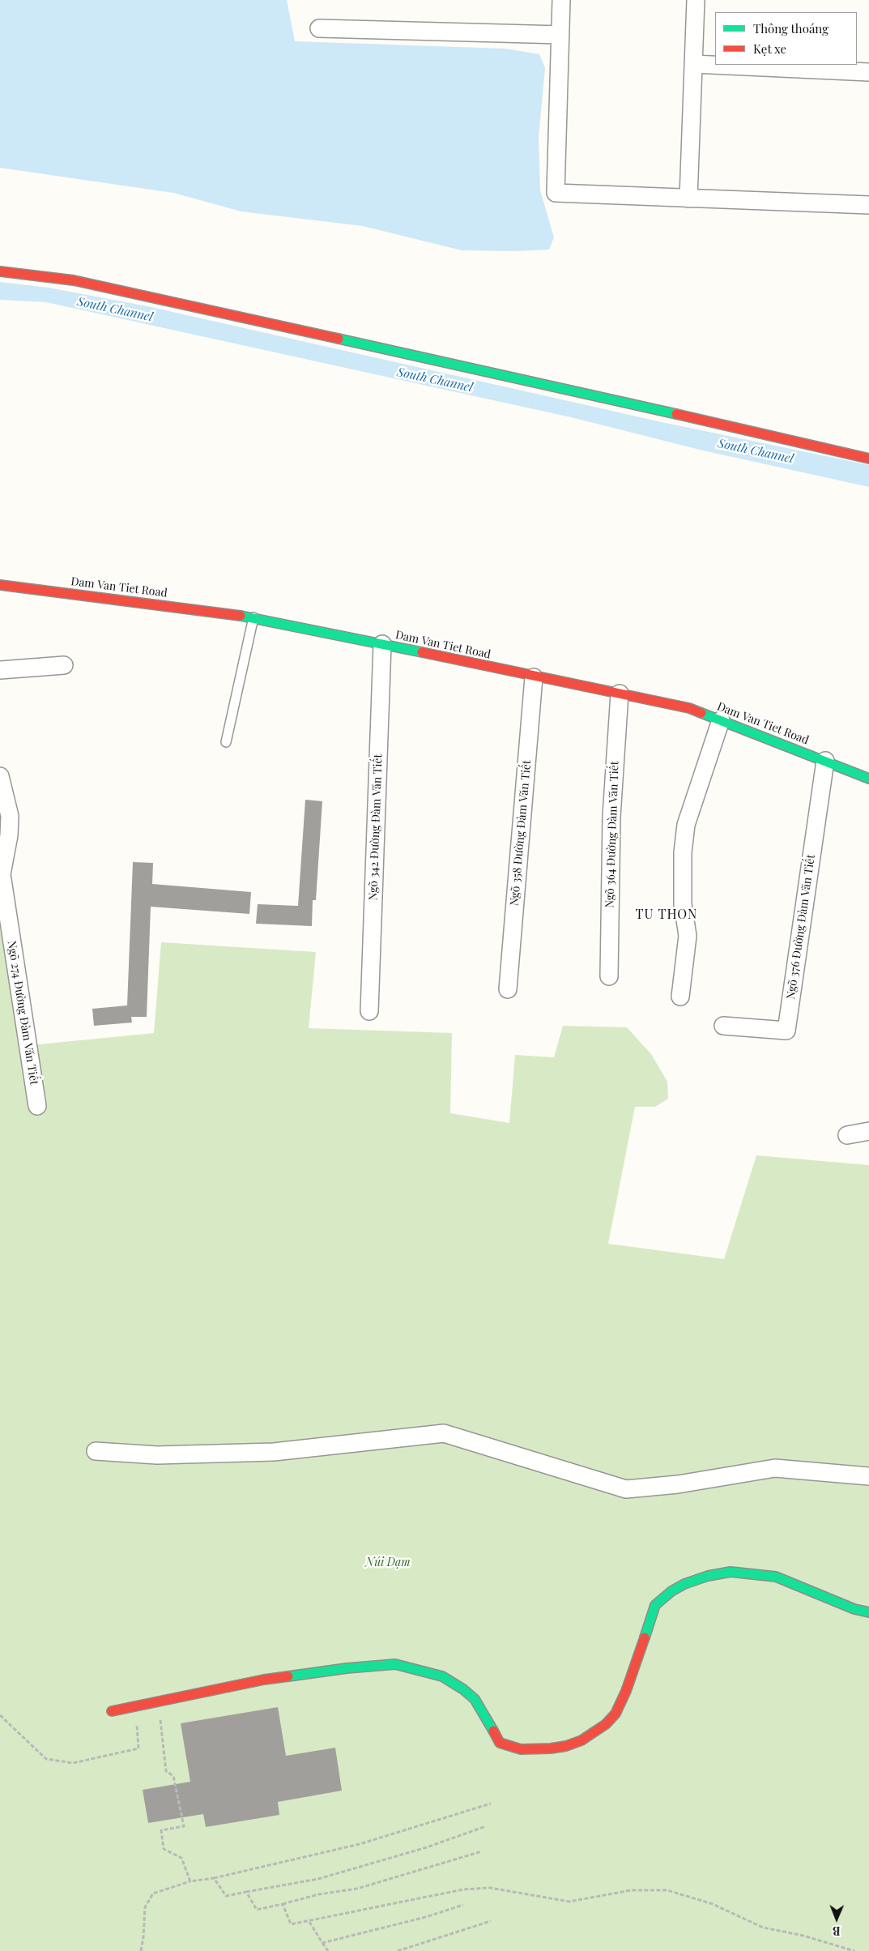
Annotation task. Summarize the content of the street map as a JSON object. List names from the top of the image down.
{
  "streets": {
    "street": [
      "Dam Van Tiet Road",
      "Ngõ 342 Đường Đàm Văn Tiết",
      "Ngõ 358 Đường Đàm Văn Tiết",
      "Ngõ 364 Đường Đàm Văn Tiết",
      "Ngõ 376 Đường Đàm Văn Tiết",
      "Ngõ 274 Đường Đàm Văn Tiết"
    ]
  },
  "crossings": [
    ["Dam Van Tiet Road", "Ngõ 342 Đường Đàm Văn Tiết"],
    ["Dam Van Tiet Road", "Ngõ 358 Đường Đàm Văn Tiết"],
    ["Dam Van Tiet Road", "Ngõ 364 Đường Đàm Văn Tiết"],
    ["Dam Van Tiet Road", "Ngõ 376 Đường Đàm Văn Tiết"]
  ],
  "districts": ["TU THON"],
  "water": ["South Channel"],
  "parks": ["Núi Dạm"],
  "legend": ["Thông thoáng", "Kẹt xe"],
  "north": "bottom"
}
